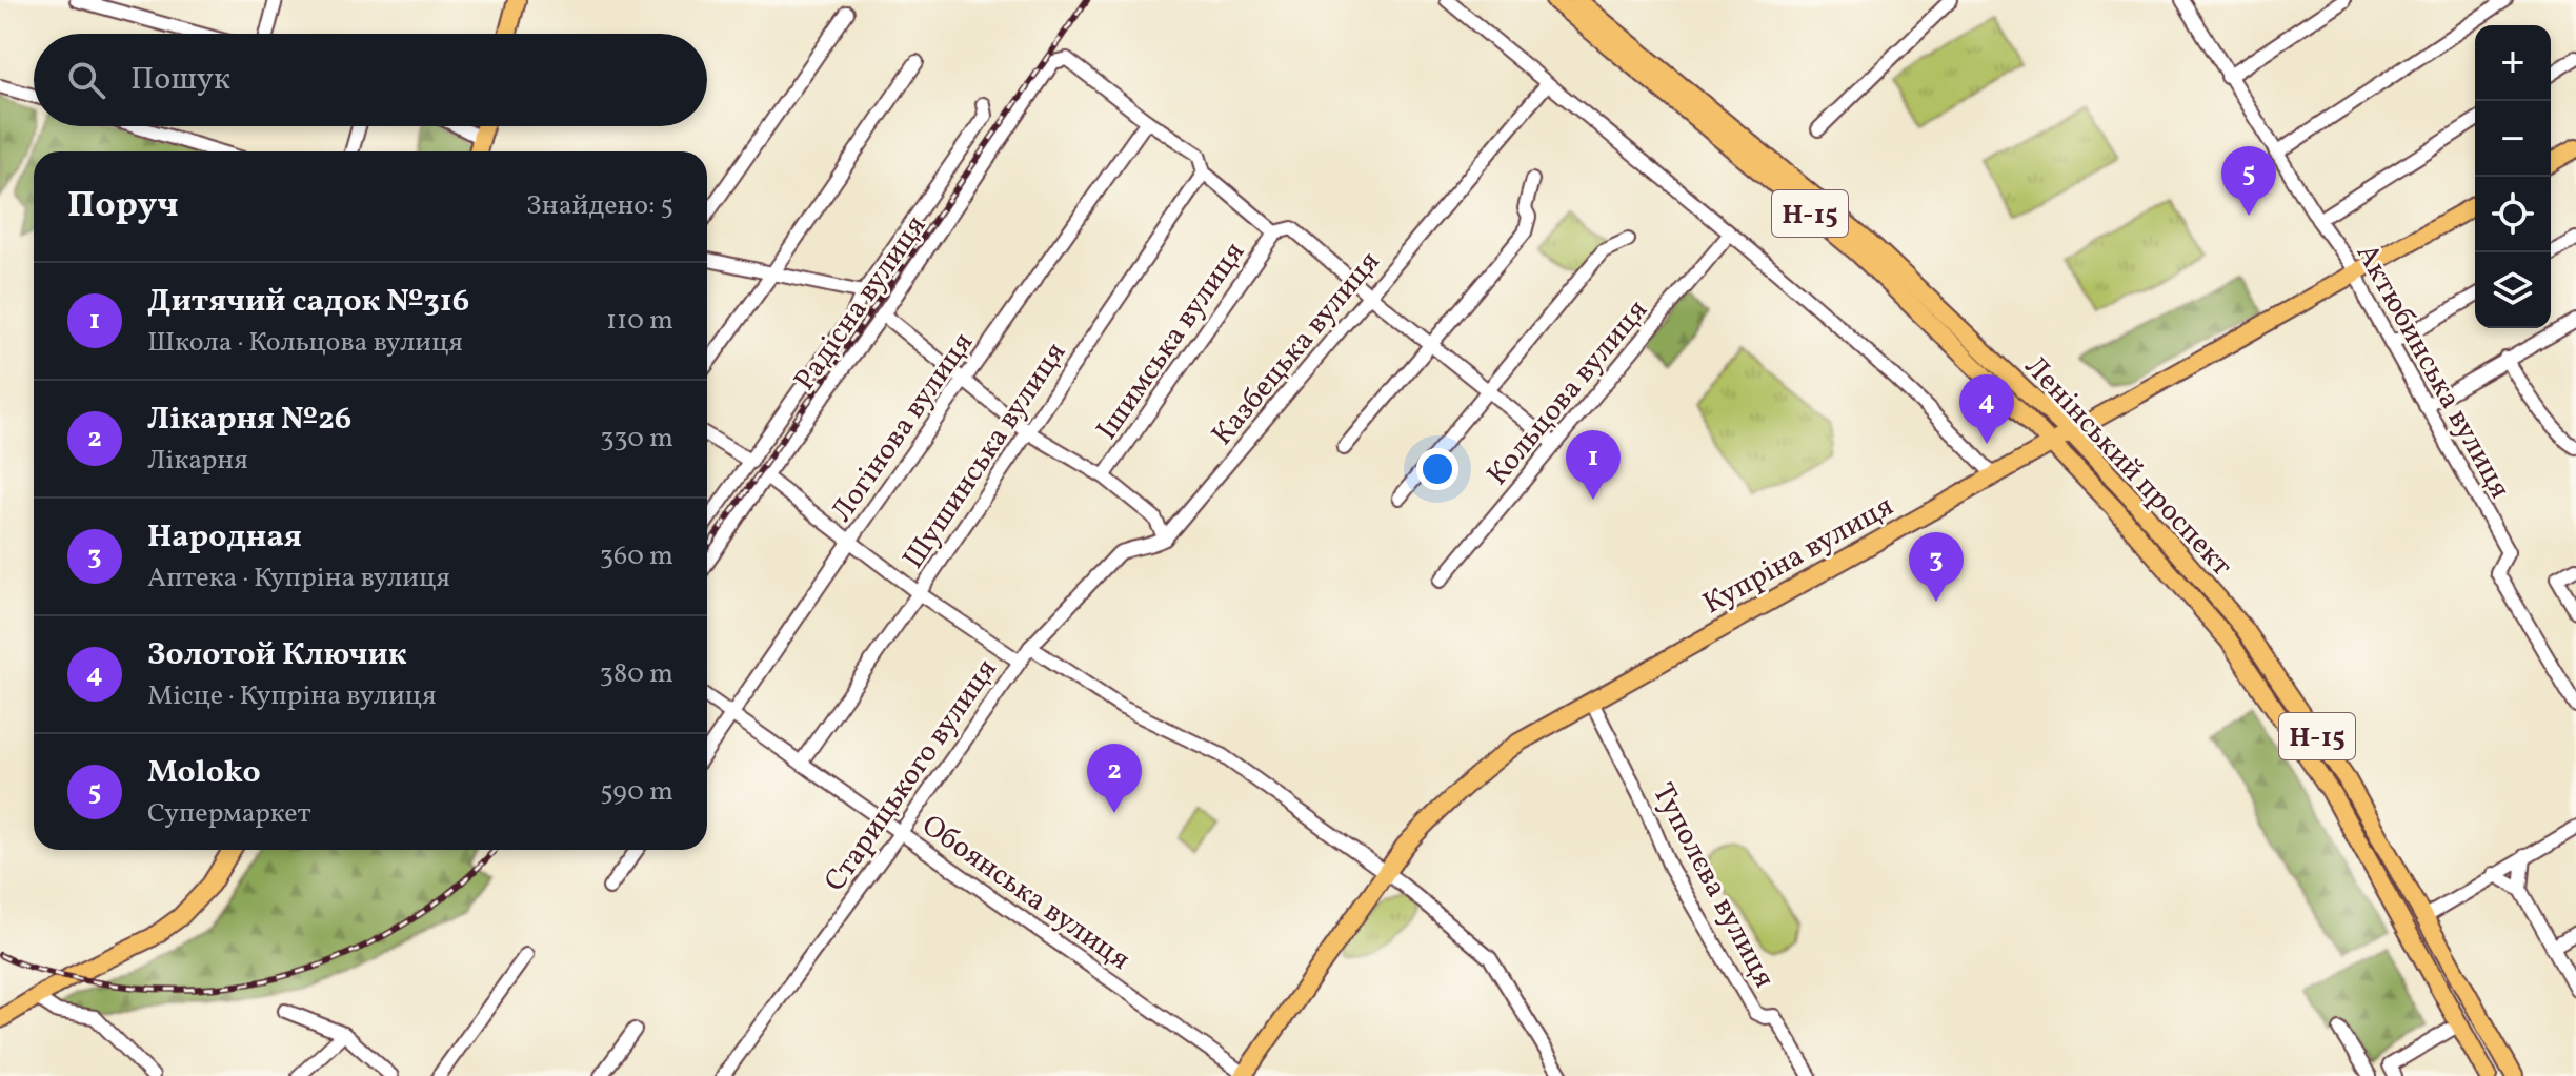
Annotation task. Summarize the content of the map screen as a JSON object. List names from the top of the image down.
{
  "streets": {
    "main road": ["Н-15", "Ленінський проспект", "Купріна вулиця"],
    "street": [
      "Радісна вулиця",
      "Ішимська вулиця",
      "Казбецька вулиця",
      "Актюбинська вулиця",
      "Кольцова вулиця",
      "Логінова вулиця",
      "Шушинська вулиця",
      "Старицького вулиця",
      "Туполєва вулиця",
      "Обоянська вулиця"
    ]
  },
  "crossings": [
    ["Радісна вулиця", "Логінова вулиця"],
    ["Казбецька вулиця", "Старицького вулиця"],
    ["Актюбинська вулиця", "Купріна вулиця"],
    ["Логінова вулиця", "Обоянська вулиця"],
    ["Шушинська вулиця", "Обоянська вулиця"],
    ["Ленінський проспект", "Купріна вулиця"],
    ["Купріна вулиця", "Туполєва вулиця"],
    ["Купріна вулиця", "Обоянська вулиця"],
    ["Старицького вулиця", "Обоянська вулиця"]
  ],
  "page": {
    "map_buttons": ["+", "−"],
    "search": "Пошук",
    "pins": [
      "5",
      "4",
      "1",
      "3",
      "2"
    ],
    "heading": ["Поруч", "Знайдено: 5"],
    "list": [
      {
        "mark": "1",
        "name": "Дитячий садок №316",
        "note": "Школа · Кольцова вулиця",
        "value": "110 m"
      },
      {
        "mark": "2",
        "name": "Лікарня №26",
        "note": "Лікарня",
        "value": "330 m"
      },
      {
        "mark": "3",
        "name": "Народная",
        "note": "Аптека · Купріна вулиця",
        "value": "360 m"
      },
      {
        "mark": "4",
        "name": "Золотой Ключик",
        "note": "Місце · Купріна вулиця",
        "value": "380 m"
      },
      {
        "mark": "5",
        "name": "Moloko",
        "note": "Супермаркет",
        "value": "590 m"
      }
    ]
  }
}
